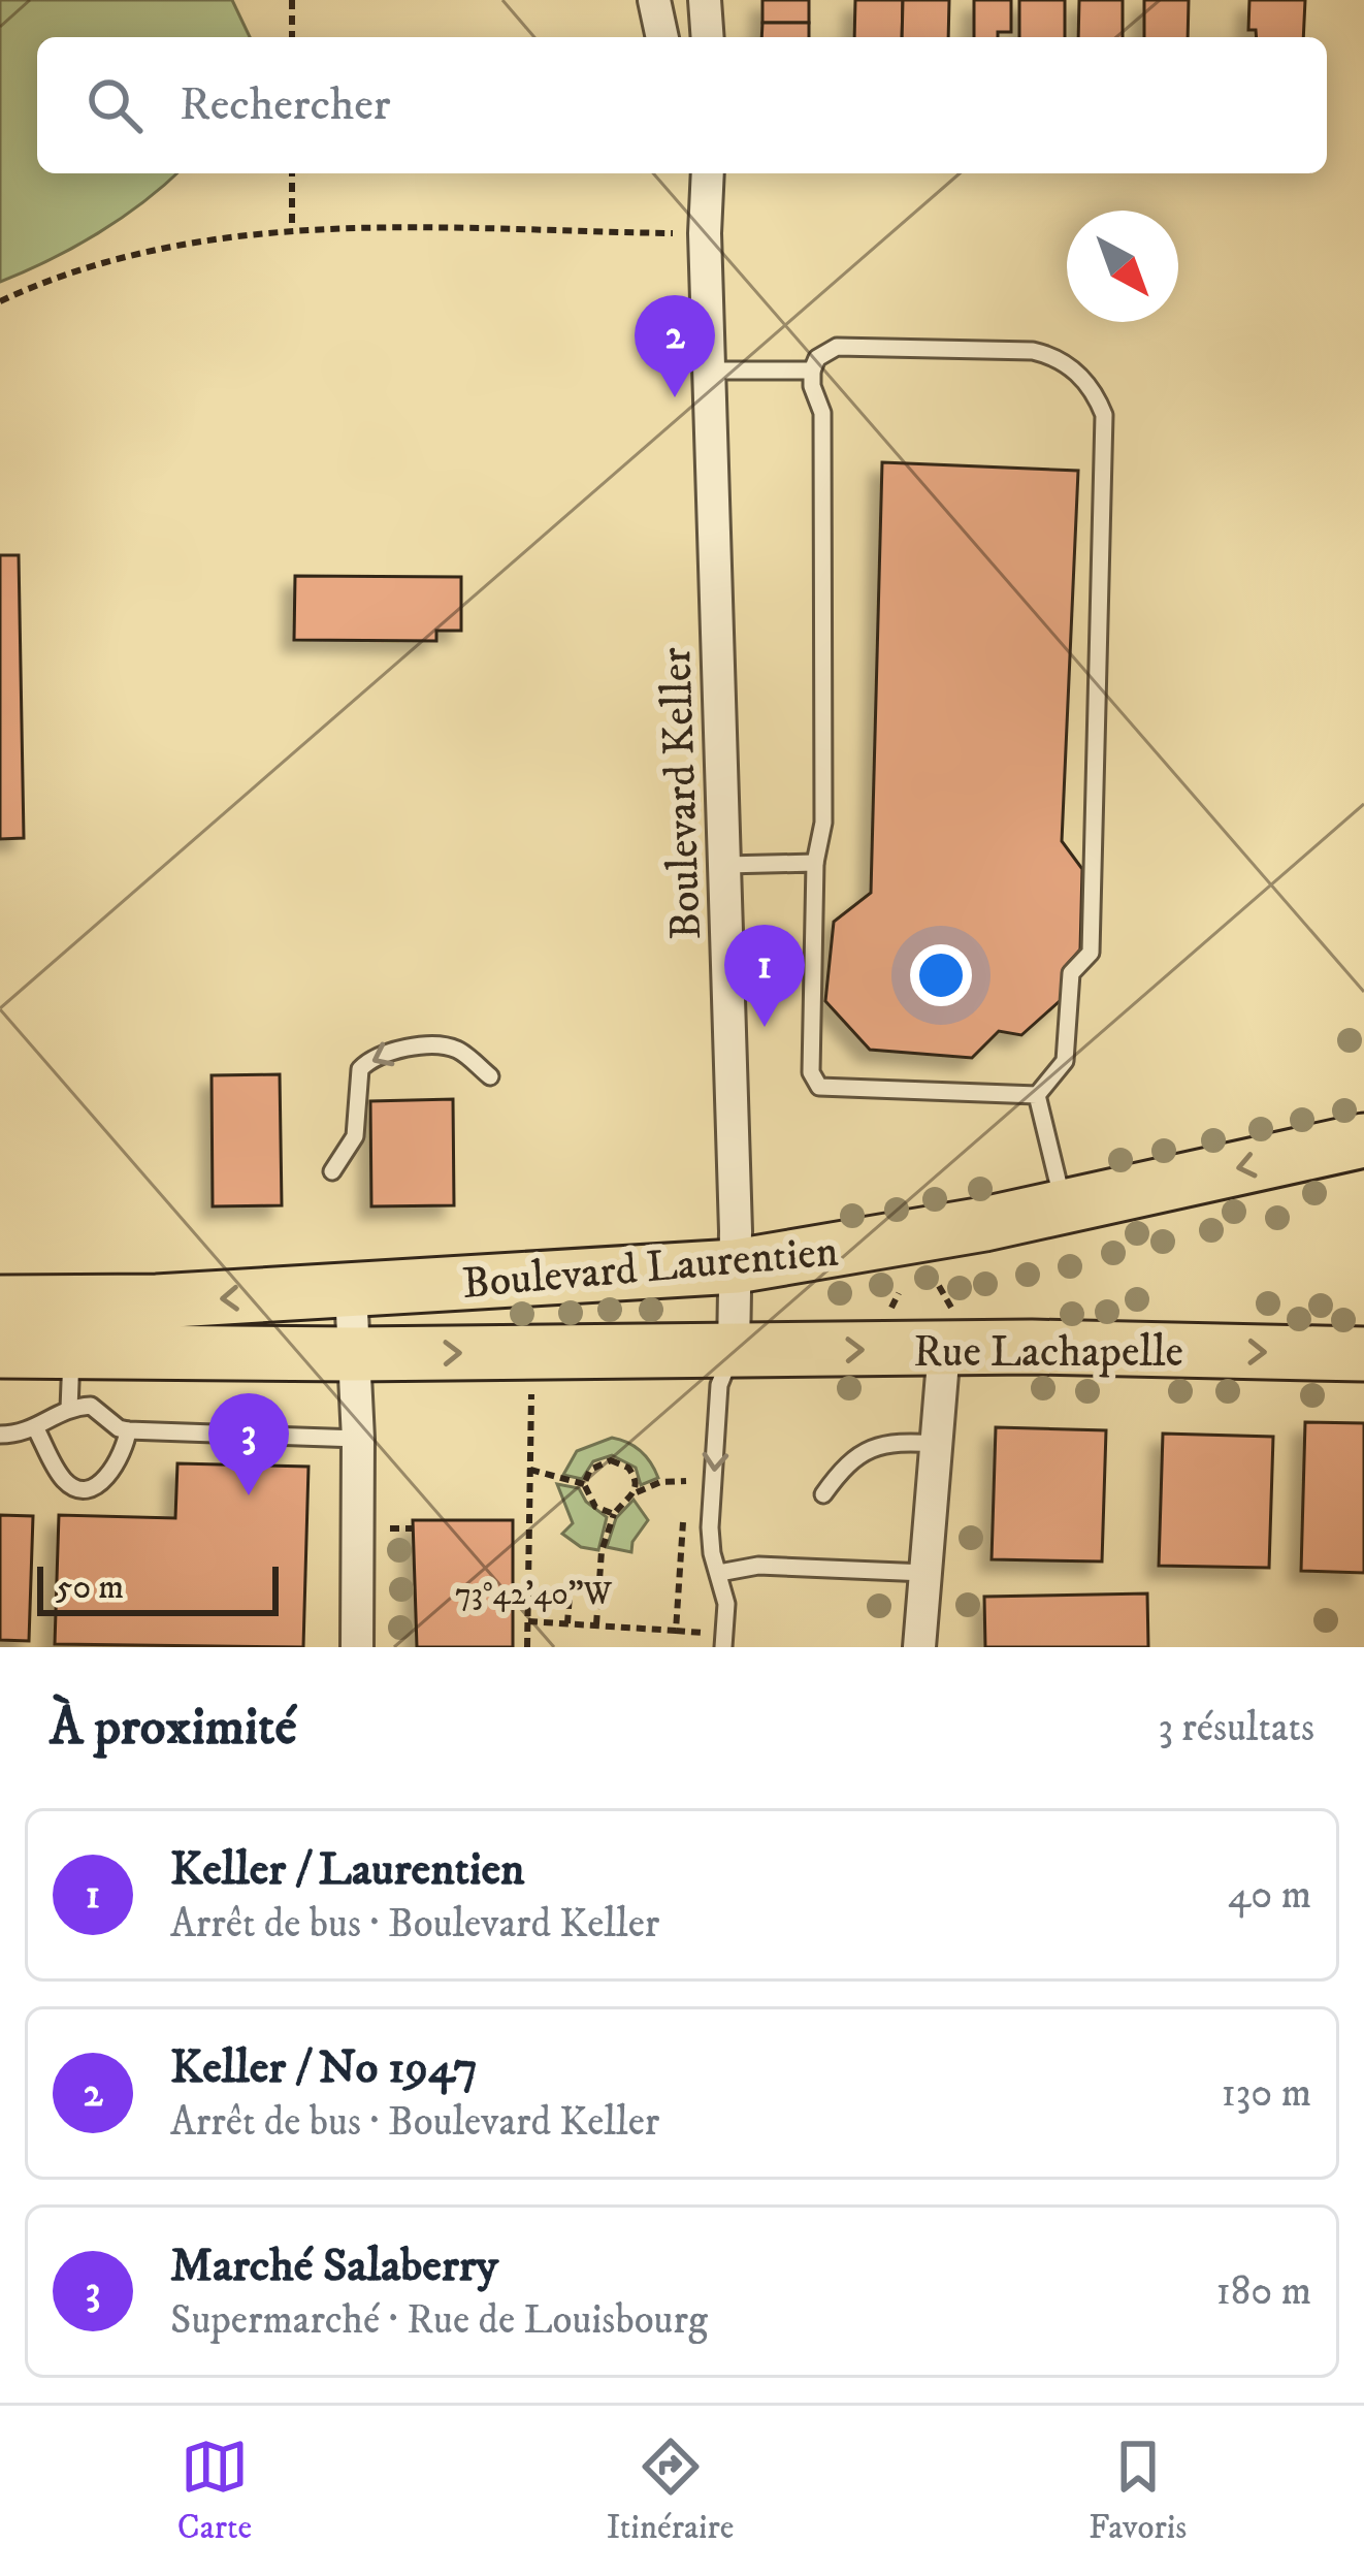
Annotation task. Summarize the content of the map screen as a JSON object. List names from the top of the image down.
{
  "streets": {
    "main road": ["Boulevard Laurentien", "Rue Lachapelle"],
    "street": ["Boulevard Keller"]
  },
  "crossings": [
    ["Boulevard Keller", "Boulevard Laurentien"],
    ["Boulevard Keller", "Rue Lachapelle"],
    ["Boulevard Laurentien", "Rue Lachapelle"]
  ],
  "one_way": ["Rue Lachapelle"],
  "scale_bar": "50 m",
  "north": "bottom right",
  "page": {
    "search": "Rechercher",
    "pins": ["2", "1", "3"],
    "scale": "50 m",
    "heading": ["À proximité", "3 résultats"],
    "list": [
      {
        "mark": "1",
        "name": "Keller / Laurentien",
        "note": "Arrêt de bus · Boulevard Keller",
        "value": "40 m"
      },
      {
        "mark": "2",
        "name": "Keller / No 1947",
        "note": "Arrêt de bus · Boulevard Keller",
        "value": "130 m"
      },
      {
        "mark": "3",
        "name": "Marché Salaberry",
        "note": "Supermarché · Rue de Louisbourg",
        "value": "180 m"
      }
    ],
    "nav": ["Carte", "Itinéraire", "Favoris"]
  },
  "coordinates": ["73°42'40\"W"]
}
